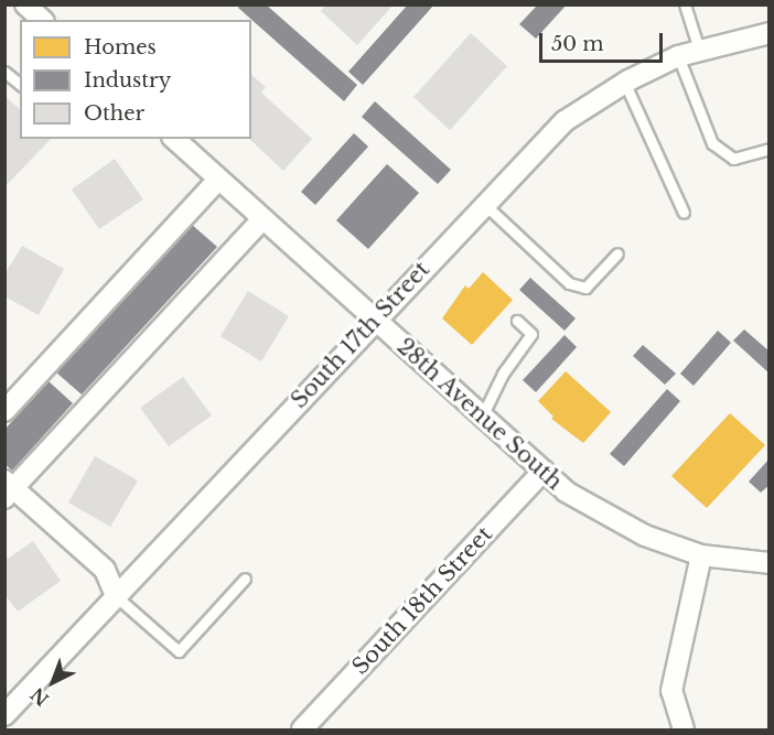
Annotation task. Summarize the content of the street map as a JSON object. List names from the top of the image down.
{
  "streets": {
    "street": ["South 17th Street", "28th Avenue South", "South 18th Street"]
  },
  "crossings": [
    ["South 17th Street", "28th Avenue South"],
    ["28th Avenue South", "South 18th Street"]
  ],
  "legend": ["Homes", "Industry", "Other"],
  "scale_bar": "50 m",
  "north": "bottom left"
}
